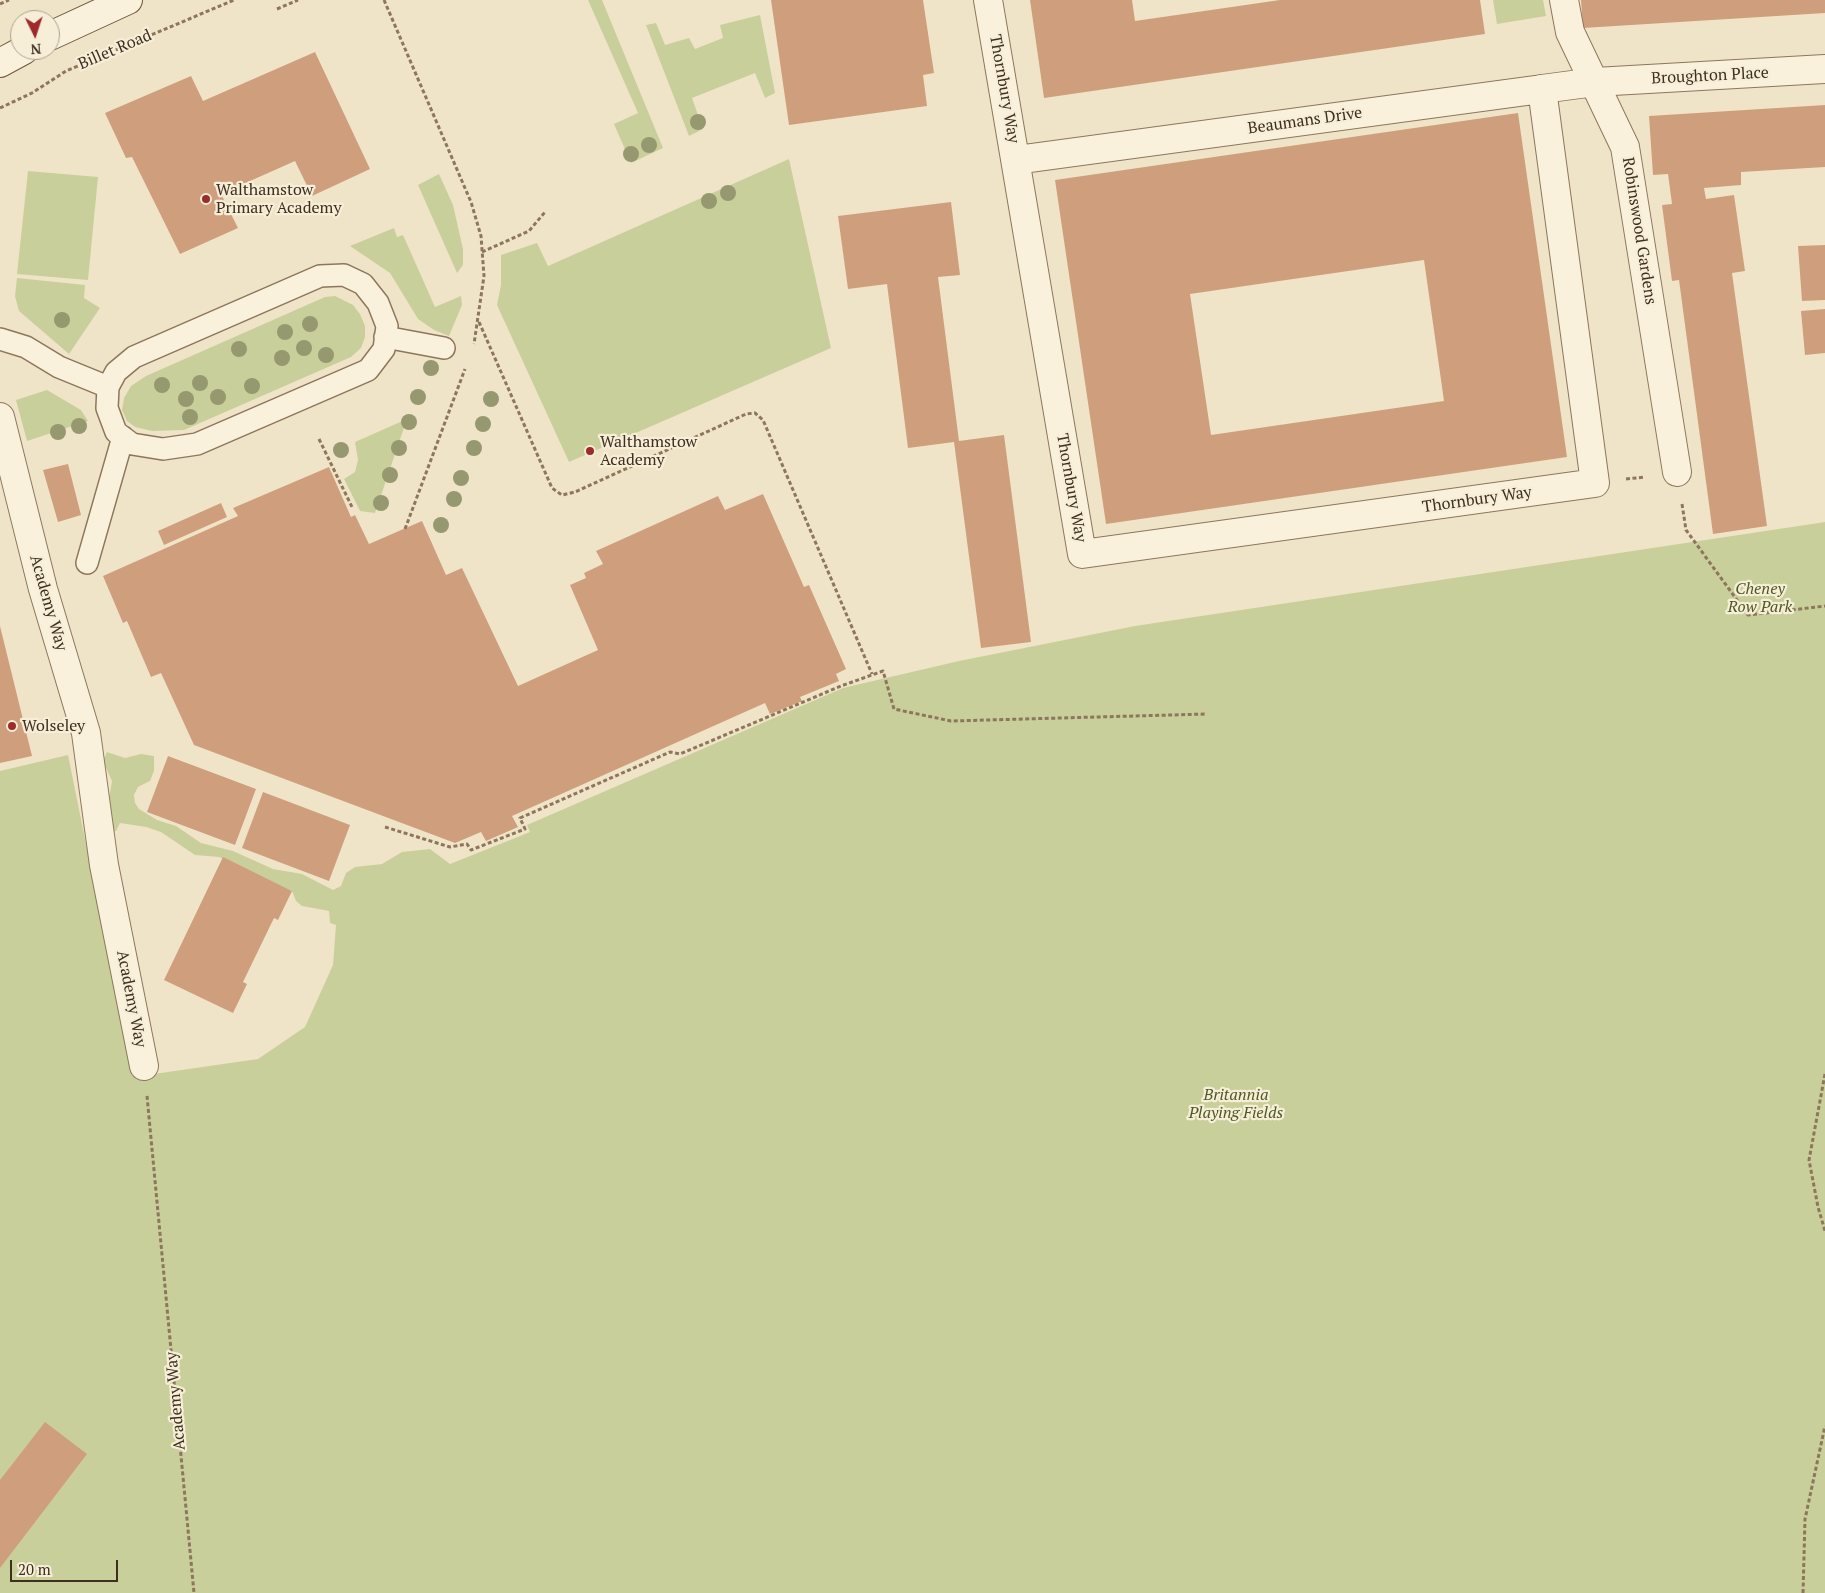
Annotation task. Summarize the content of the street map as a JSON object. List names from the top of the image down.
{
  "streets": {
    "street": [
      "Broughton Place",
      "Thornbury Way",
      "Beaumans Drive",
      "Robinswood Gardens",
      "Academy Way"
    ],
    "path": ["Billet Road"]
  },
  "crossings": [
    ["Broughton Place", "Beaumans Drive"],
    ["Broughton Place", "Robinswood Gardens"],
    ["Thornbury Way", "Beaumans Drive"],
    ["Beaumans Drive", "Robinswood Gardens"]
  ],
  "parks": ["Cheney Row Park", "Britannia Playing Fields"],
  "places": ["Walthamstow Primary Academy", "Walthamstow Academy", "Wolseley"],
  "scale_bar": "20 m",
  "north": "bottom"
}
